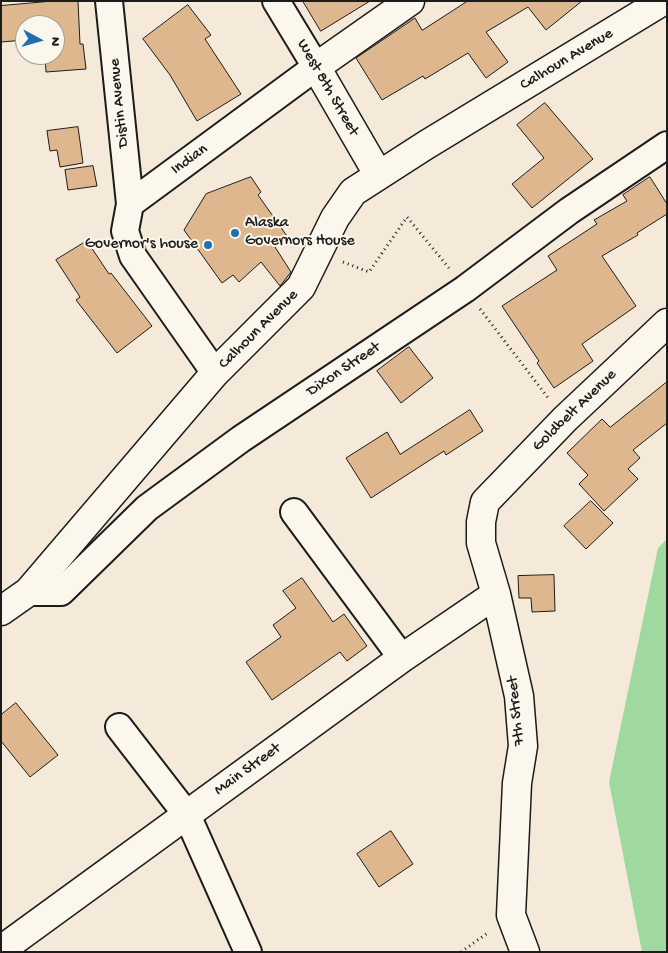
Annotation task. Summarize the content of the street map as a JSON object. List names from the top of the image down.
{
  "streets": {
    "street": [
      "Calhoun Avenue",
      "West 8th Street",
      "Distin Avenue",
      "Indian",
      "Dixon Street",
      "Goldbelt Avenue",
      "7th Street",
      "Main Street"
    ]
  },
  "crossings": [
    ["Calhoun Avenue", "West 8th Street"],
    ["Calhoun Avenue", "Dixon Street"],
    ["West 8th Street", "Indian"],
    ["Distin Avenue", "Indian"],
    ["Goldbelt Avenue", "7th Street"],
    ["7th Street", "Main Street"]
  ],
  "places": ["Alaska Governors House", "Governor's house"],
  "north": "right"
}
